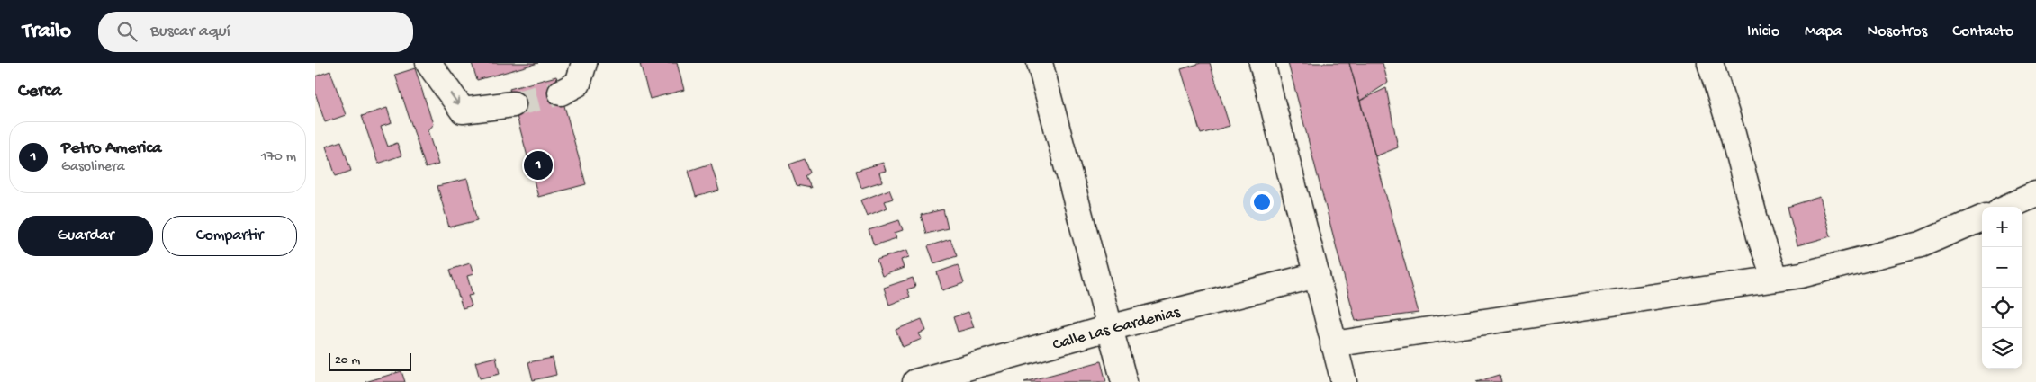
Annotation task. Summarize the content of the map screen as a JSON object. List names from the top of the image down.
{
  "streets": {
    "street": ["Calle Las Gardenias"]
  },
  "scale_bar": "20 m",
  "page": {
    "header": "Trailo",
    "search": "Buscar aquí",
    "nav": [
      "Inicio",
      "Mapa",
      "Nosotros",
      "Contacto"
    ],
    "heading": "Cerca",
    "list": [
      {
        "mark": "1",
        "name": "Petro America",
        "note": "Gasolinera",
        "value": "170 m"
      }
    ],
    "pins": "1",
    "buttons": ["Guardar", "Compartir"],
    "map_buttons": ["+", "−"],
    "scale": "20 m"
  }
}
